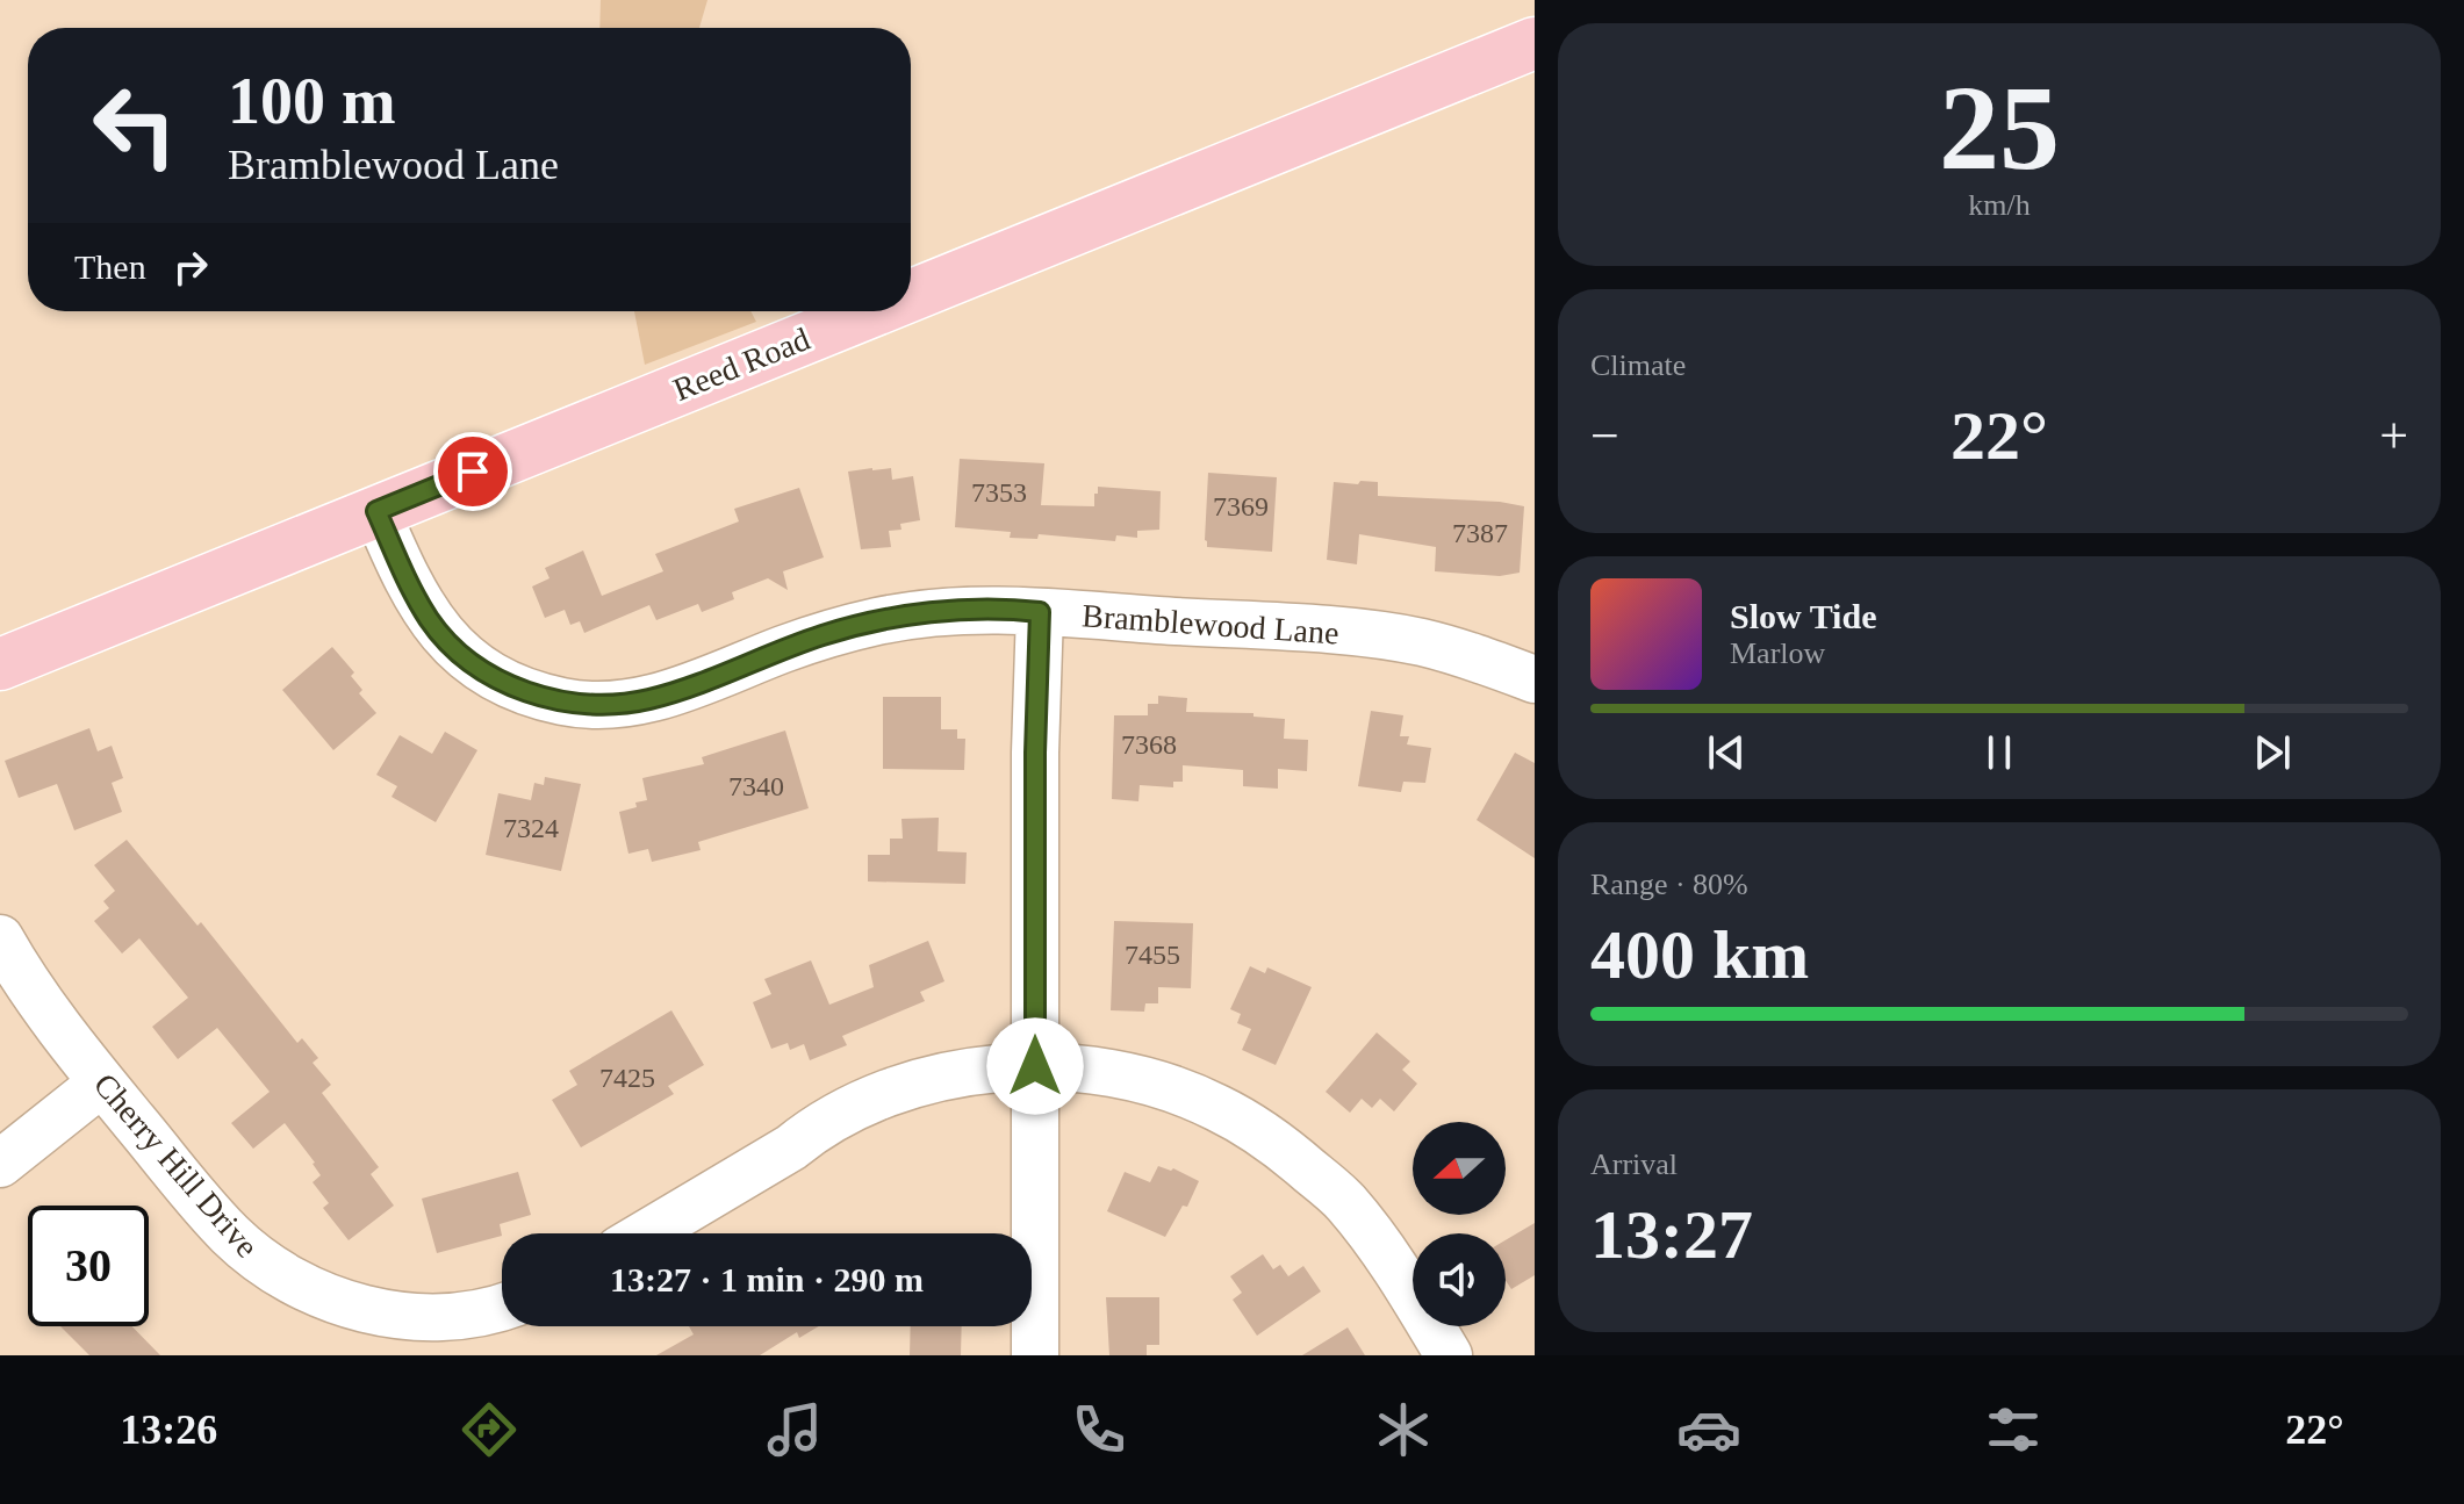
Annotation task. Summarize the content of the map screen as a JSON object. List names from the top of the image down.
{
  "streets": {
    "main road": ["Reed Road"],
    "street": ["Bramblewood Lane", "Cherry Hill Drive"]
  },
  "crossings": [
    ["Reed Road", "Bramblewood Lane"]
  ],
  "house_numbers": [
    "7353",
    "7369",
    "7387",
    "7368",
    "7340",
    "7324",
    "7455",
    "7425"
  ],
  "north": "left",
  "page": {
    "tile": [
      ["25", "km/h"],
      "Climate",
      ["Range · 80%", "400 km"],
      ["Arrival", "13:27"]
    ],
    "turn": ["100 m", "Bramblewood Lane"],
    "then": "Then",
    "heat": ["−", "22°", "+"],
    "song": ["Slow Tide", "Marlow"],
    "limit": "30",
    "trip": "13:27 · 1 min · 290 m",
    "tabs": ["13:26", "22°"]
  }
}
